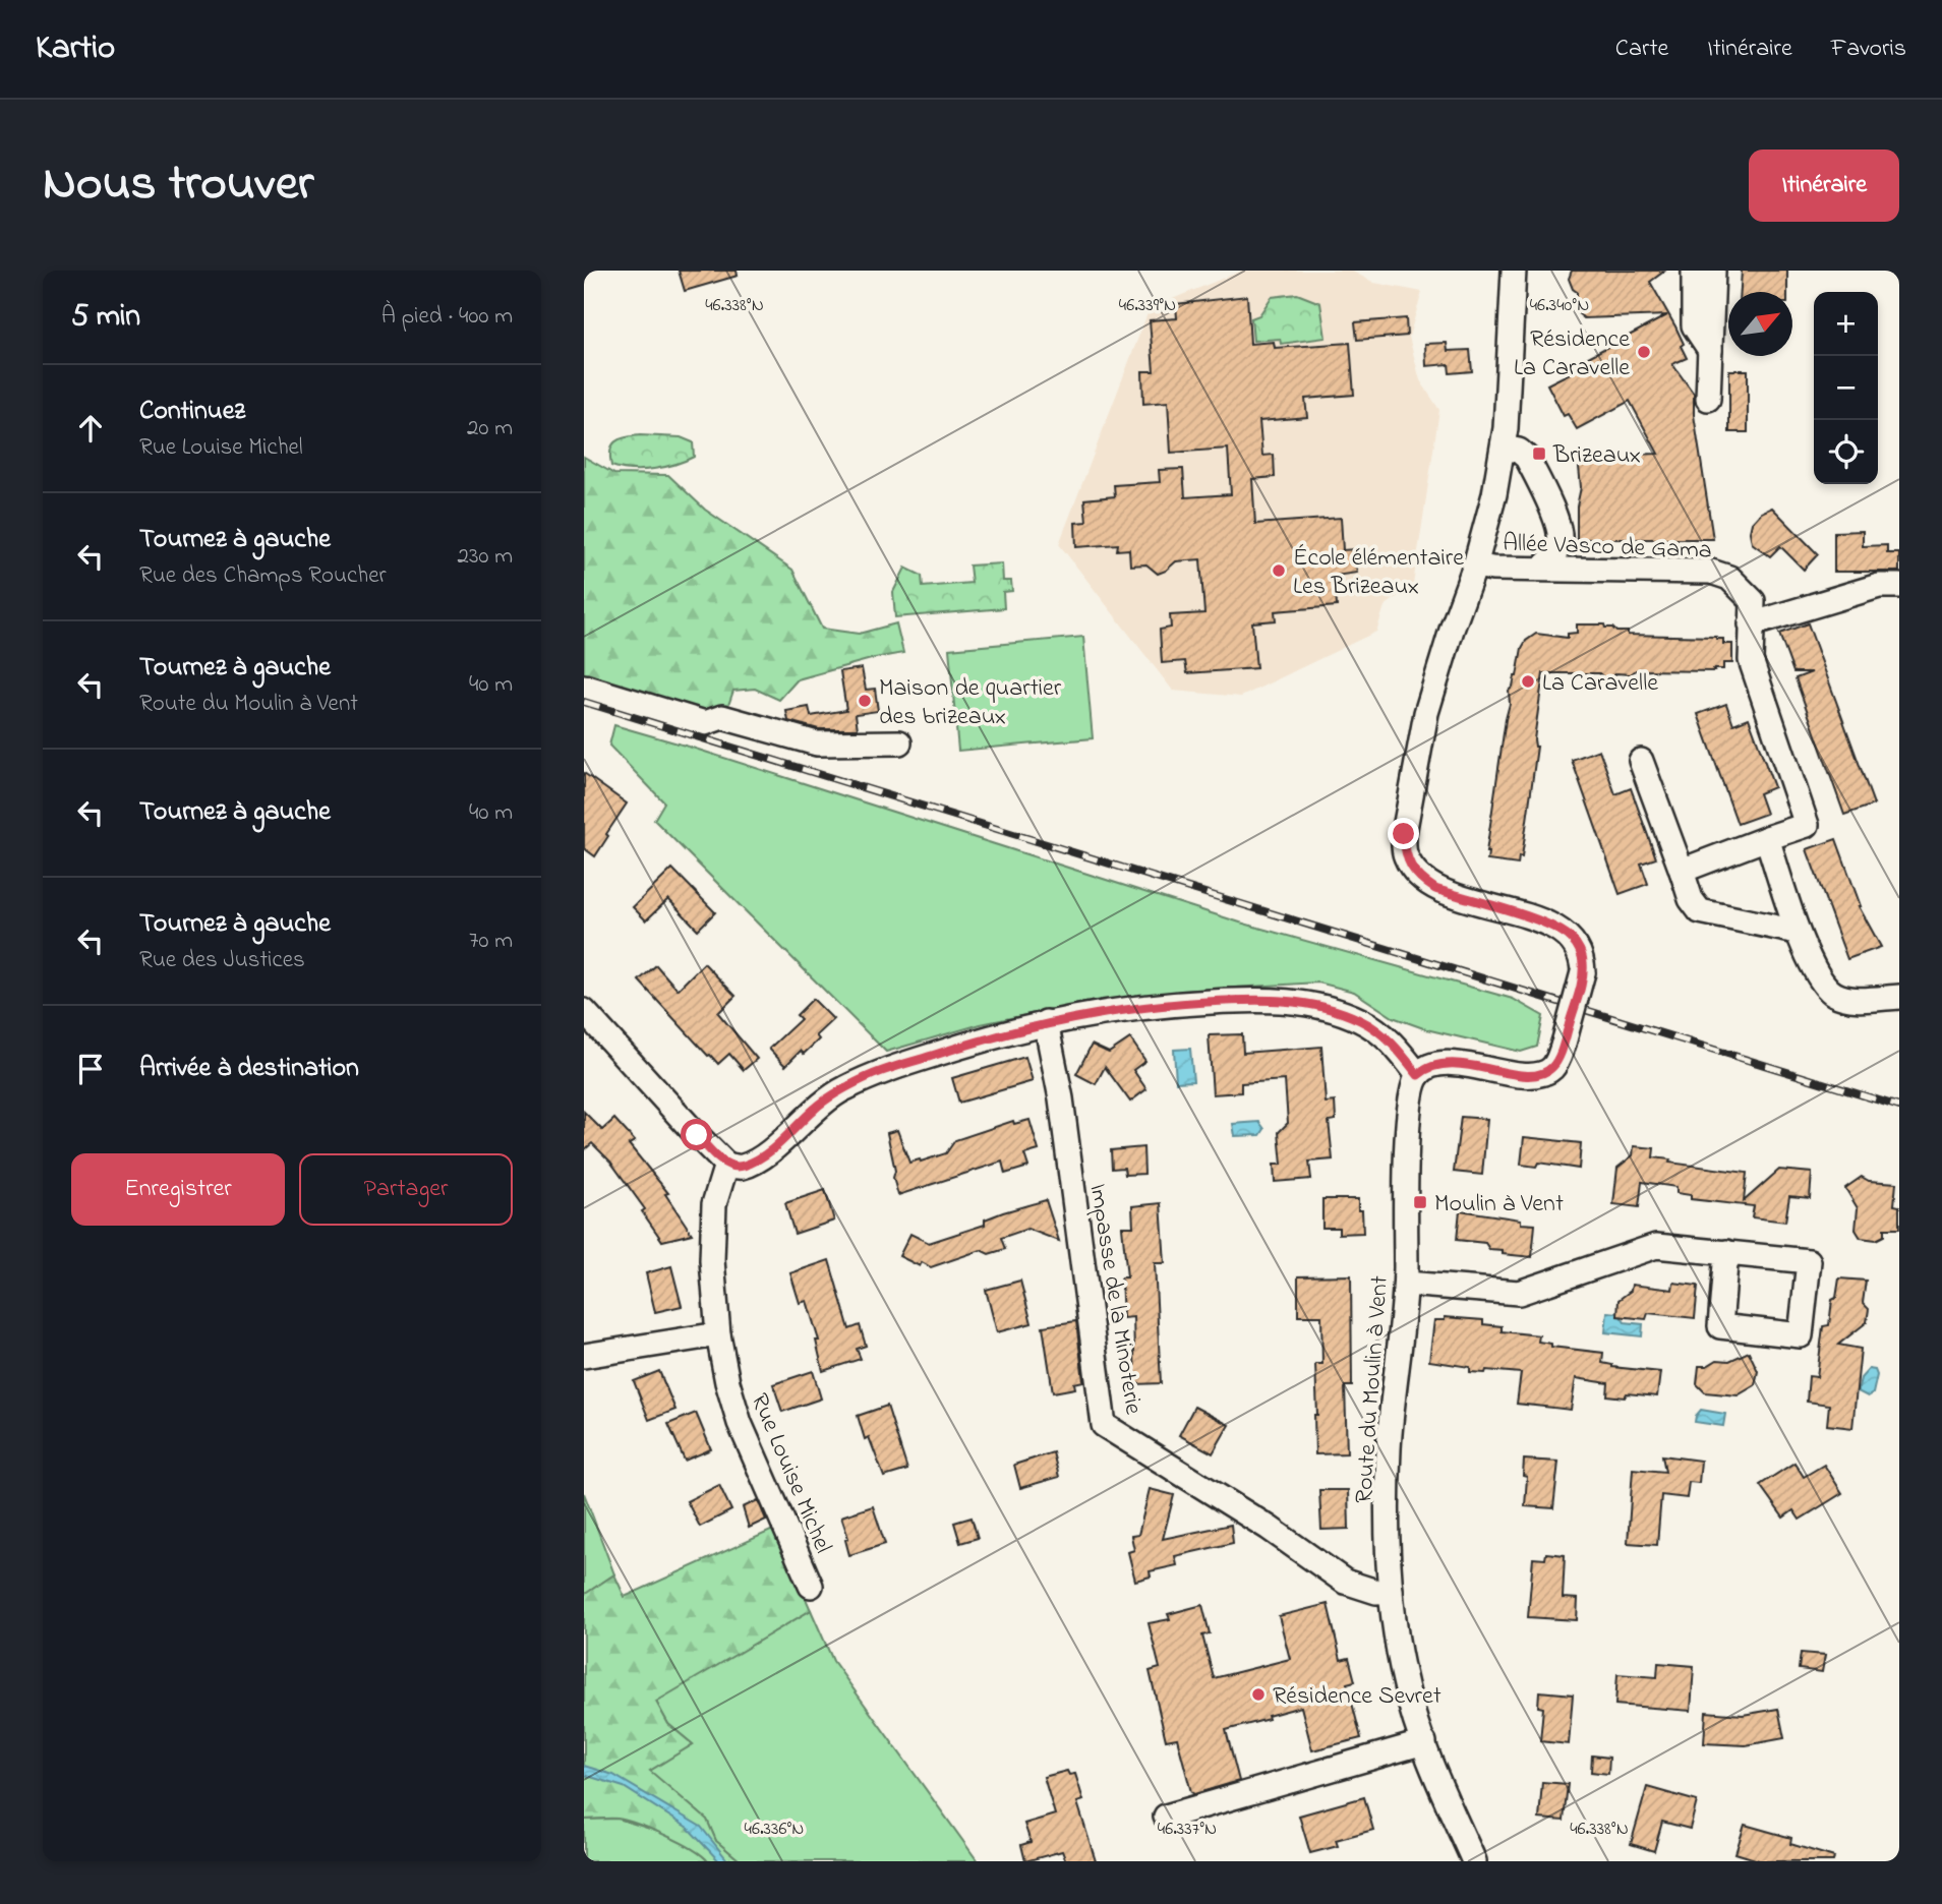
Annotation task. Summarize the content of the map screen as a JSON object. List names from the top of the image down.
{
  "streets": {
    "street": [
      "Allée Vasco de Gama",
      "Impasse de la Minoterie",
      "Route du Moulin à Vent",
      "Rue Louise Michel"
    ]
  },
  "crossings": [
    ["Impasse de la Minoterie", "Route du Moulin à Vent"]
  ],
  "places": {
    "other": [
      "Résidence La Caravelle",
      "École élémentaire Les Brizeaux",
      "La Caravelle",
      "Maison de quartier des brizeaux",
      "Résidence Sevret"
    ],
    "transit": ["Brizeaux", "Moulin à Vent"]
  },
  "north": "top right",
  "page": {
    "header": "Kartio",
    "nav": ["Carte", "Itinéraire", "Favoris"],
    "title": "Nous trouver",
    "buttons": [
      "Itinéraire",
      ["Enregistrer", "Partager"]
    ],
    "heading": ["5 min", "À pied · 400 m"],
    "map_buttons": ["+", "−"],
    "list": [
      ["Continuez", "Rue Louise Michel", "20 m"],
      ["Tournez à gauche", "Rue des Champs Roucher", "230 m"],
      ["Tournez à gauche", "Route du Moulin à Vent", "40 m"],
      ["Tournez à gauche", "40 m"],
      ["Tournez à gauche", "Rue des Justices", "70 m"],
      "Arrivée à destination"
    ]
  },
  "coordinates": [
    "46.338°N",
    "46.339°N",
    "46.340°N",
    "46.336°N",
    "46.337°N"
  ]
}
